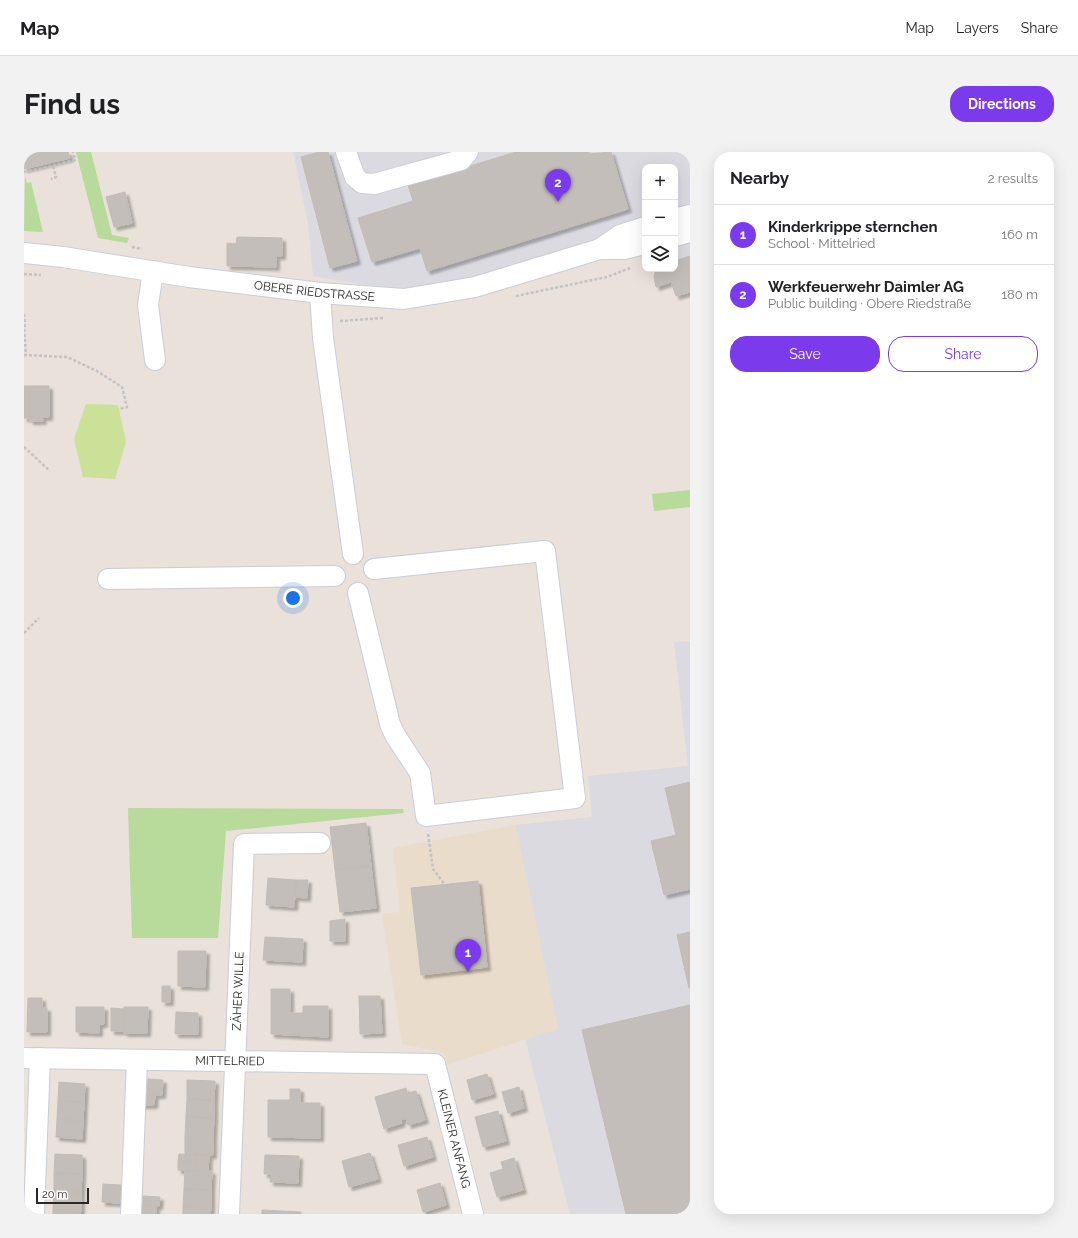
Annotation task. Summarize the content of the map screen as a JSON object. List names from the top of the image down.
{
  "streets": {
    "street": [
      "OBERE RIEDSTRASSE",
      "ZÄHER WILLE",
      "MITTELRIED",
      "KLEINER ANFANG"
    ]
  },
  "crossings": [
    ["ZÄHER WILLE", "MITTELRIED"],
    ["MITTELRIED", "KLEINER ANFANG"]
  ],
  "scale_bar": "20 m",
  "page": {
    "header": "Map",
    "nav": ["Map", "Layers", "Share"],
    "buttons": [
      "Directions",
      ["Save", "Share"]
    ],
    "title": "Find us",
    "heading": ["Nearby", "2 results"],
    "map_buttons": ["+", "−"],
    "pins": ["2", "1"],
    "list": [
      {
        "mark": "1",
        "name": "Kinderkrippe sternchen",
        "note": "School · Mittelried",
        "value": "160 m"
      },
      {
        "mark": "2",
        "name": "Werkfeuerwehr Daimler AG",
        "note": "Public building · Obere Riedstraße",
        "value": "180 m"
      }
    ],
    "scale": "20 m"
  }
}
